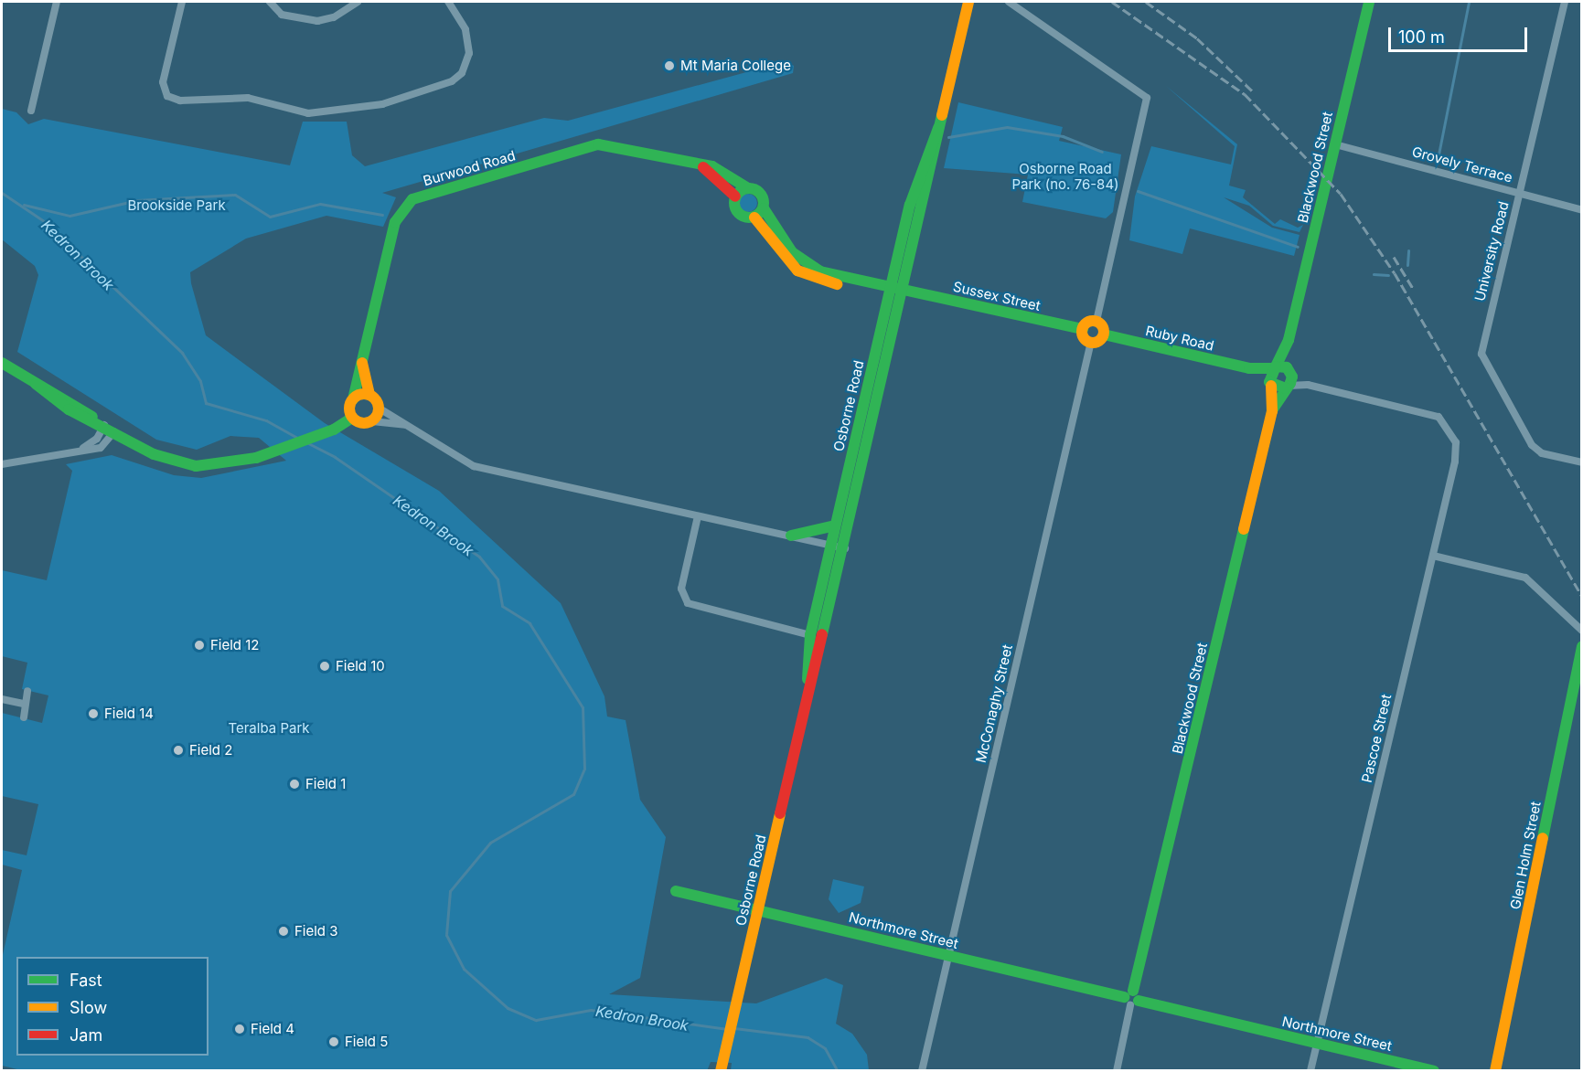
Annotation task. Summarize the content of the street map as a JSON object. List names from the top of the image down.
{
  "streets": {
    "street": [
      "Grovely Terrace",
      "Blackwood Street",
      "Burwood Road",
      "University Road",
      "Sussex Street",
      "Ruby Road",
      "Osborne Road",
      "McConaghy Street",
      "Pascoe Street",
      "Glen Holm Street",
      "Northmore Street"
    ]
  },
  "crossings": [
    ["Grovely Terrace", "Blackwood Street"],
    ["Grovely Terrace", "University Road"],
    ["Blackwood Street", "Ruby Road"],
    ["Blackwood Street", "Northmore Street"],
    ["Sussex Street", "Osborne Road"],
    ["Osborne Road", "Northmore Street"],
    ["McConaghy Street", "Northmore Street"],
    ["Pascoe Street", "Northmore Street"]
  ],
  "water": ["Kedron Brook"],
  "parks": ["Osborne Road Park (no. 76-84)", "Brookside Park", "Teralba Park"],
  "places": [
    "Mt Maria College",
    "Field 12",
    "Field 10",
    "Field 14",
    "Field 2",
    "Field 1",
    "Field 3",
    "Field 4",
    "Field 5"
  ],
  "legend": ["Fast", "Slow", "Jam"],
  "scale_bar": "100 m"
}
